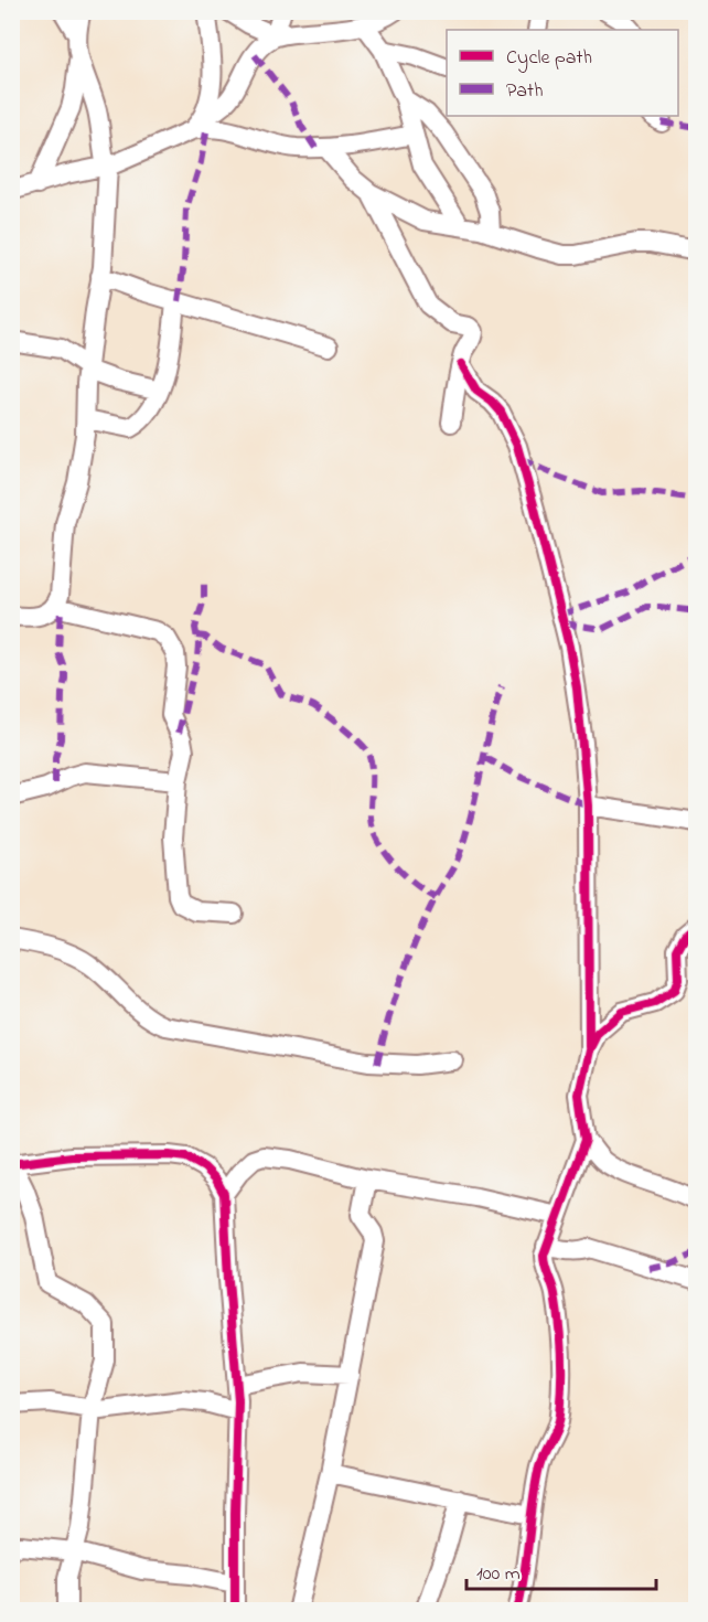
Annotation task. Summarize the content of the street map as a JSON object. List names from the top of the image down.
{
  "legend": ["Cycle path", "Path"],
  "scale_bar": "100 m"
}
